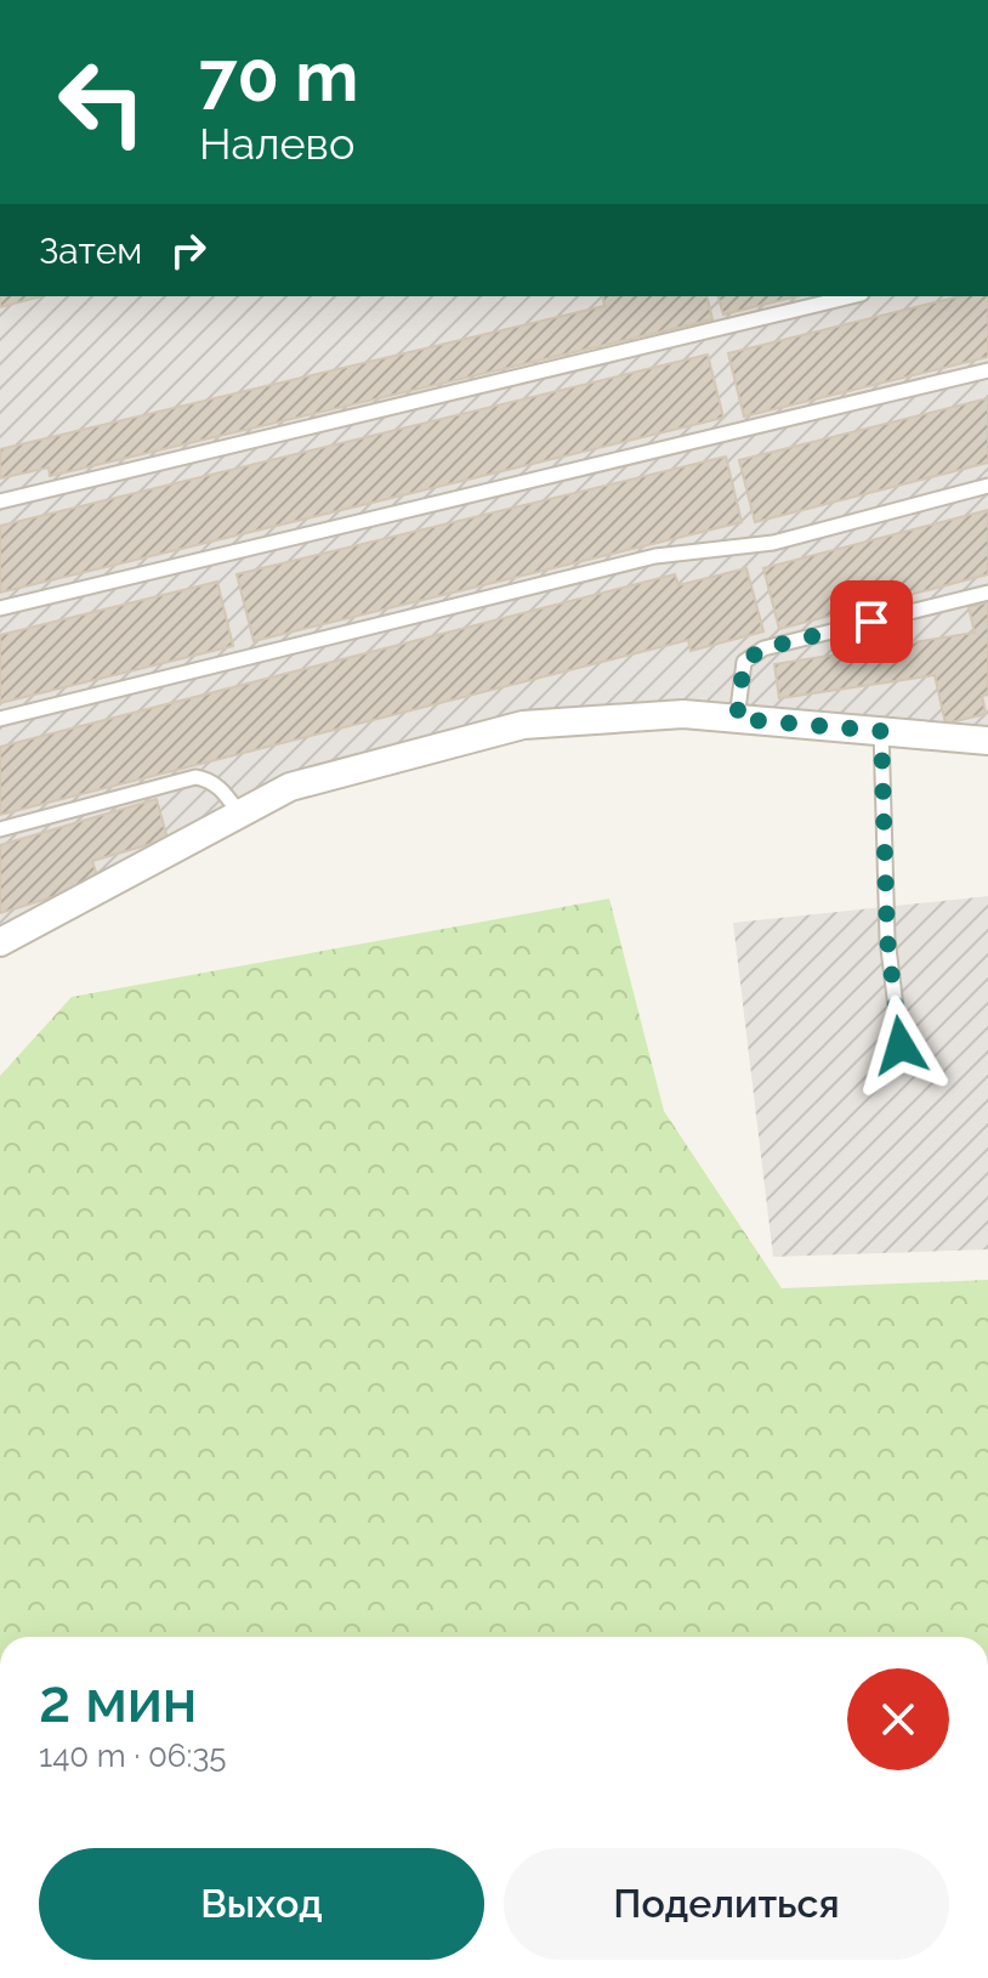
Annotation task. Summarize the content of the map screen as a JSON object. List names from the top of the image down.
{
  "page": {
    "turn": ["70 m", "Налево"],
    "then": "Затем",
    "heading": ["2 мин", "140 m · 06:35"],
    "buttons": ["Выход", "Поделиться"]
  }
}
